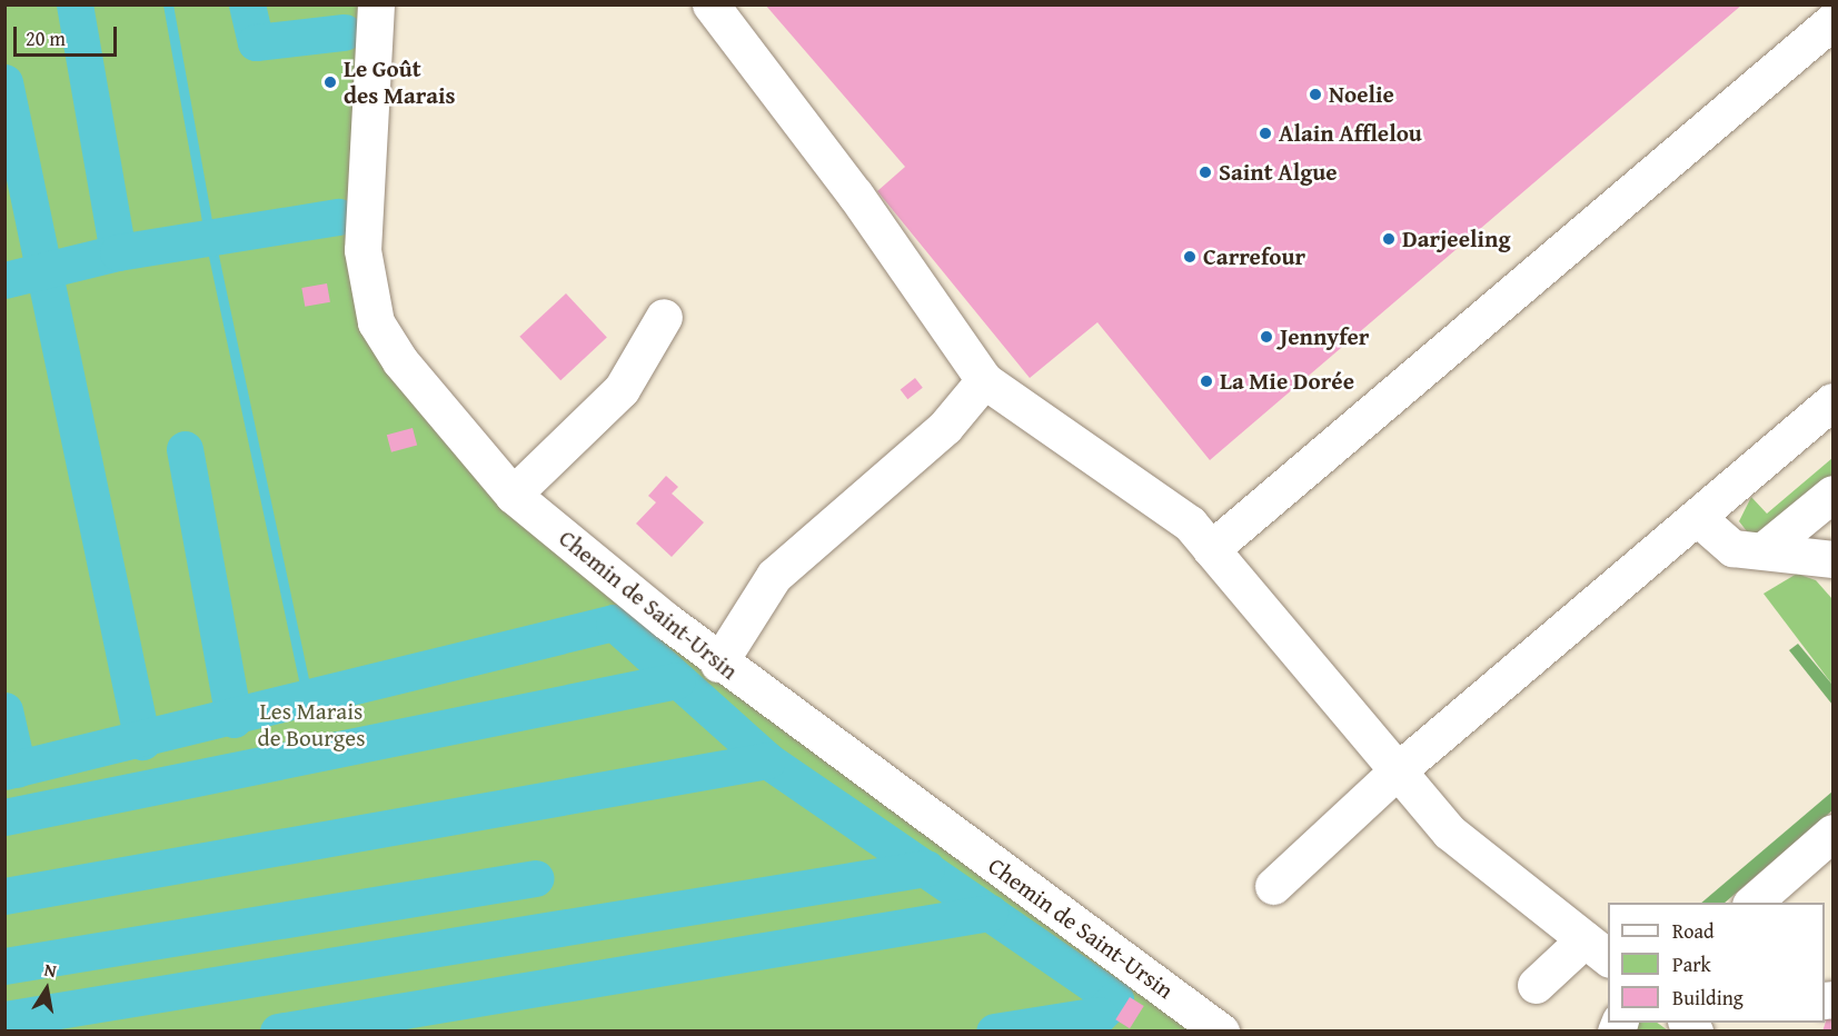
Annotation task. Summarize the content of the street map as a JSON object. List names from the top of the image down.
{
  "streets": {
    "street": ["Chemin de Saint-Ursin"]
  },
  "parks": ["Les Marais de Bourges"],
  "places": [
    "Le Goût des Marais",
    "Noelie",
    "Alain Afflelou",
    "Saint Algue",
    "Darjeeling",
    "Carrefour",
    "Jennyfer",
    "La Mie Dorée"
  ],
  "legend": ["Road", "Park", "Building"],
  "scale_bar": "20 m",
  "north": "top"
}
